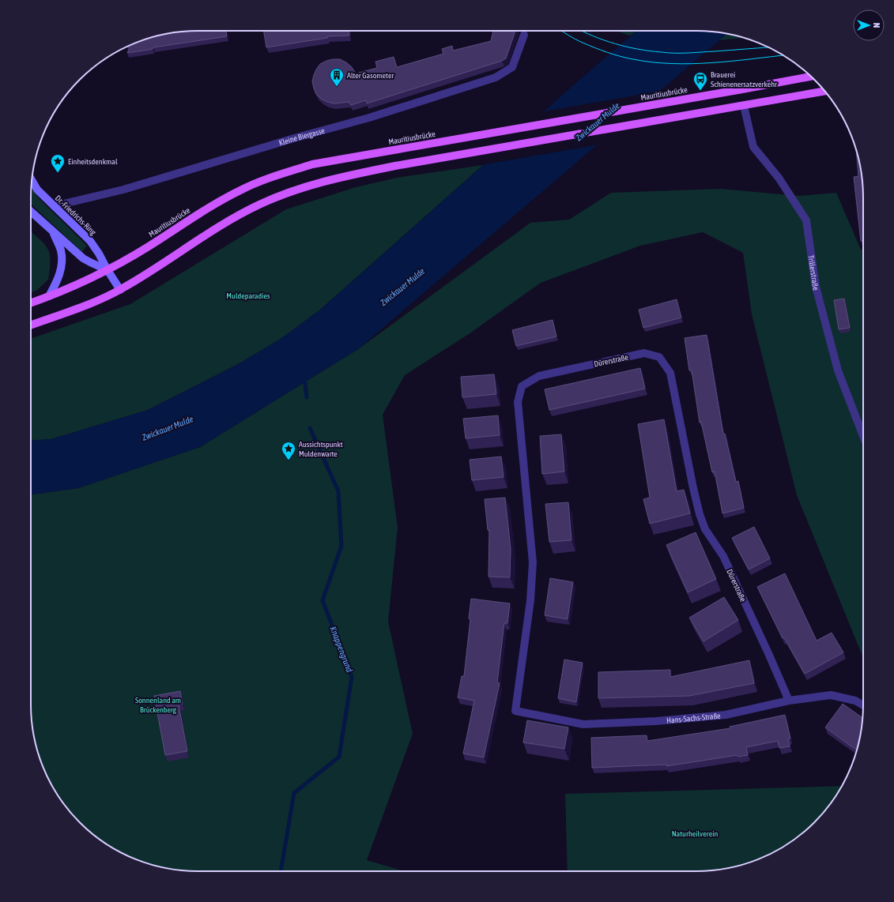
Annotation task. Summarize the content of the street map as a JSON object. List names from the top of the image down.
{
  "streets": {
    "main road": ["Mauritiusbrücke", "Dr.-Friedrichs-Ring"],
    "street": [
      "Kleine Biergasse",
      "Trillerstraße",
      "Dürerstraße",
      "Hans-Sachs-Straße"
    ]
  },
  "crossings": [
    ["Mauritiusbrücke", "Dr.-Friedrichs-Ring"],
    ["Kleine Biergasse", "Dr.-Friedrichs-Ring"],
    ["Dürerstraße", "Hans-Sachs-Straße"]
  ],
  "water": ["Zwickauer Mulde", "Knappengrund"],
  "parks": ["Muldeparadies", "Sonnenland am Brückenberg", "Naturheilverein"],
  "places": {
    "building": ["Alter Gasometer"],
    "bus stop": ["Brauerei Schienenersatzverkehr"],
    "place": ["Einheitsdenkmal", "Aussichtspunkt Muldenwarte"]
  },
  "north": "right"
}
